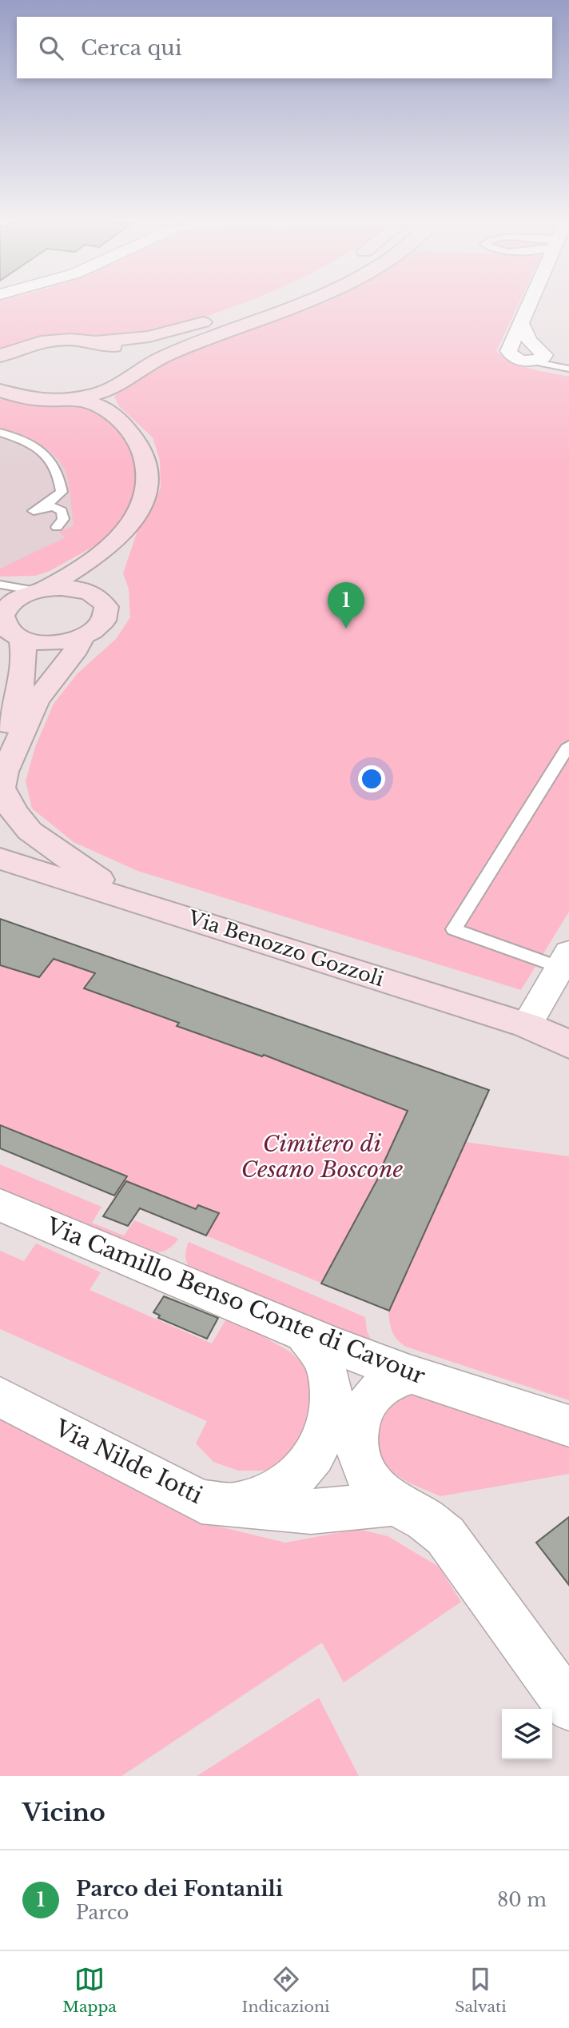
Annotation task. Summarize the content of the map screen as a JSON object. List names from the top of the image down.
{
  "streets": {
    "street": ["Via Benozzo Gozzoli", "Via Camillo Benso Conte di Cavour", "Via Nilde Iotti"]
  },
  "parks": ["Cimitero di Cesano Boscone"],
  "page": {
    "search": "Cerca qui",
    "pins": "1",
    "heading": "Vicino",
    "list": [
      {
        "mark": "1",
        "name": "Parco dei Fontanili",
        "note": "Parco",
        "value": "80 m"
      }
    ],
    "nav": ["Mappa", "Indicazioni", "Salvati"]
  }
}
